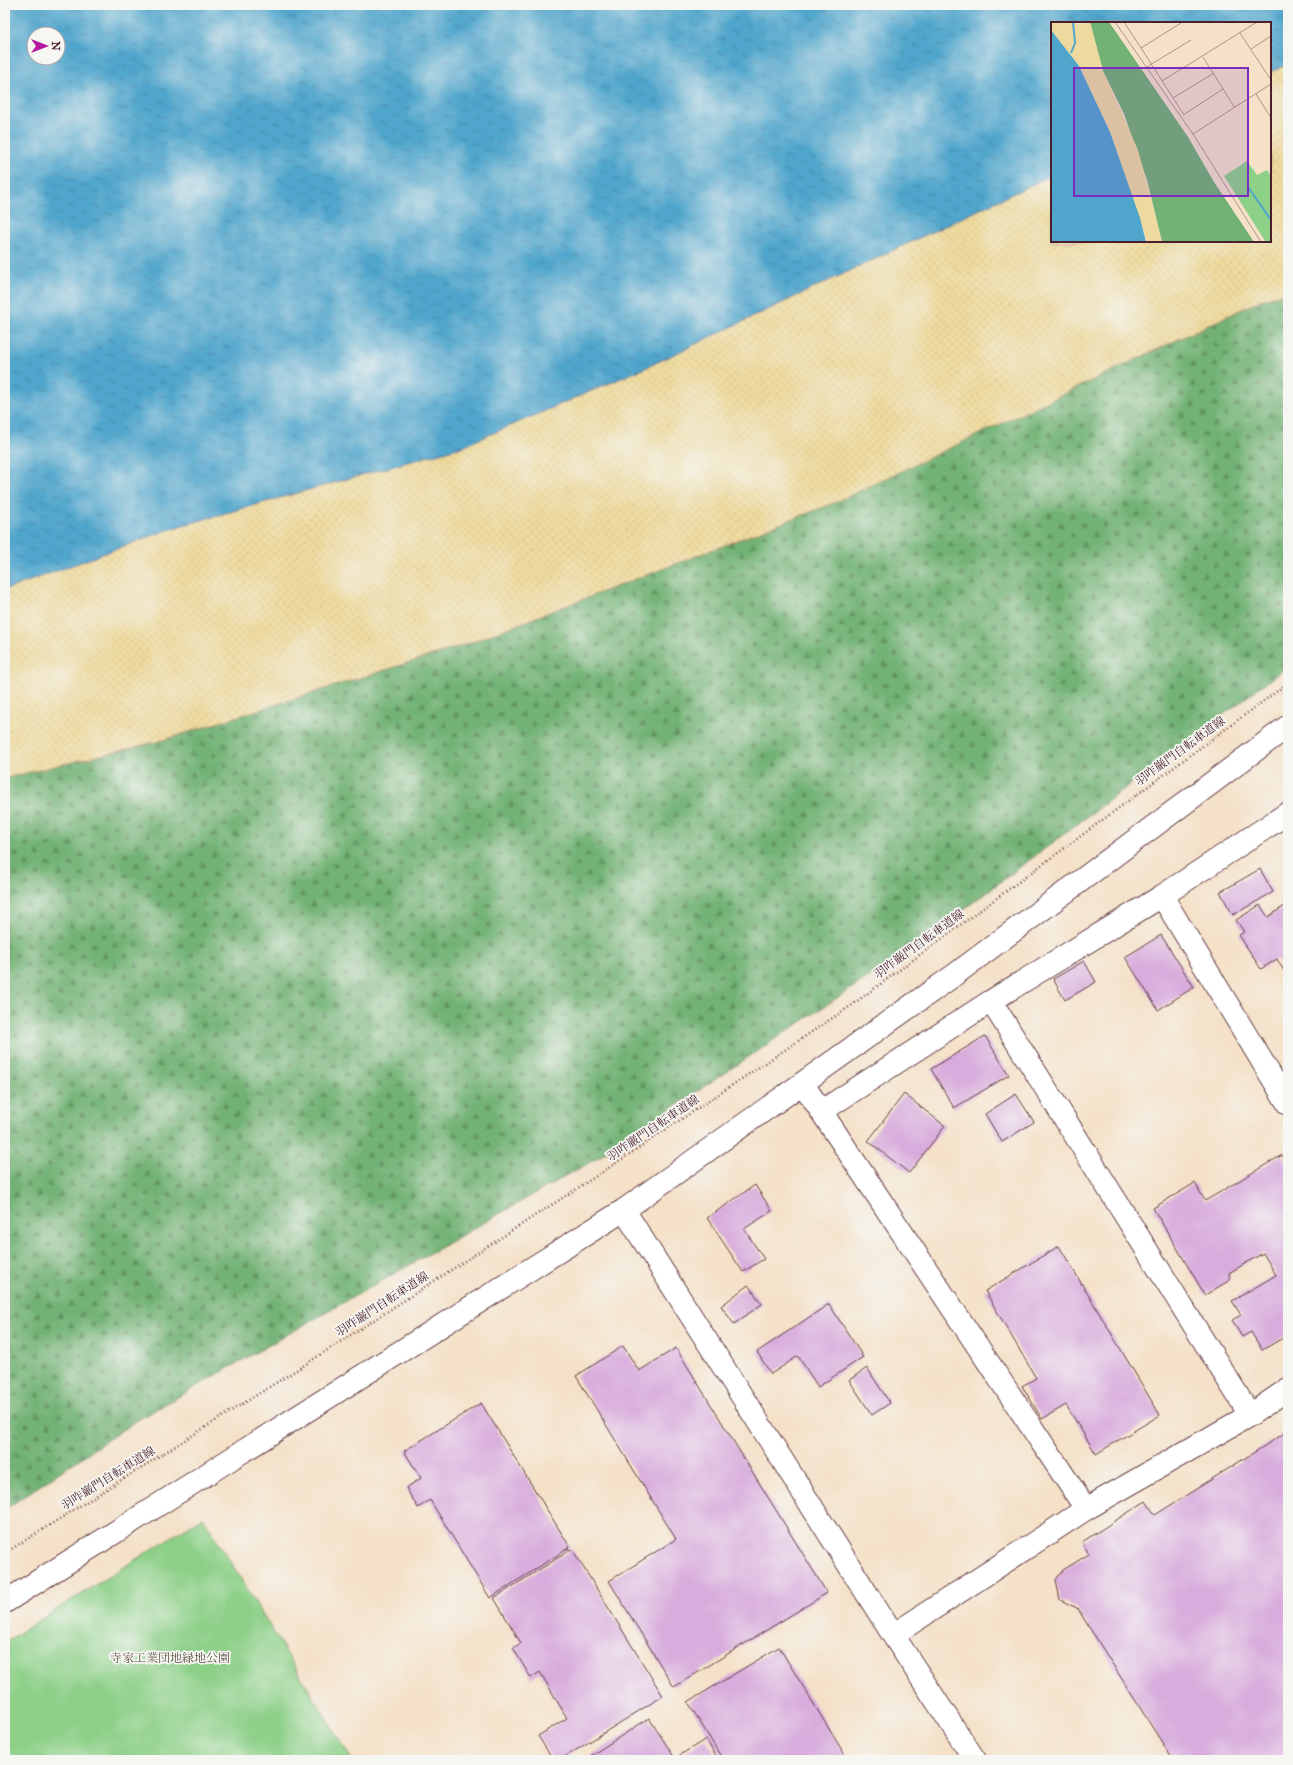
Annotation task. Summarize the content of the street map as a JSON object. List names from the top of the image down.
{
  "streets": {
    "path": ["羽咋巌門自転車道線"]
  },
  "parks": ["寺家工業団地緑地公園"],
  "north": "right"
}
